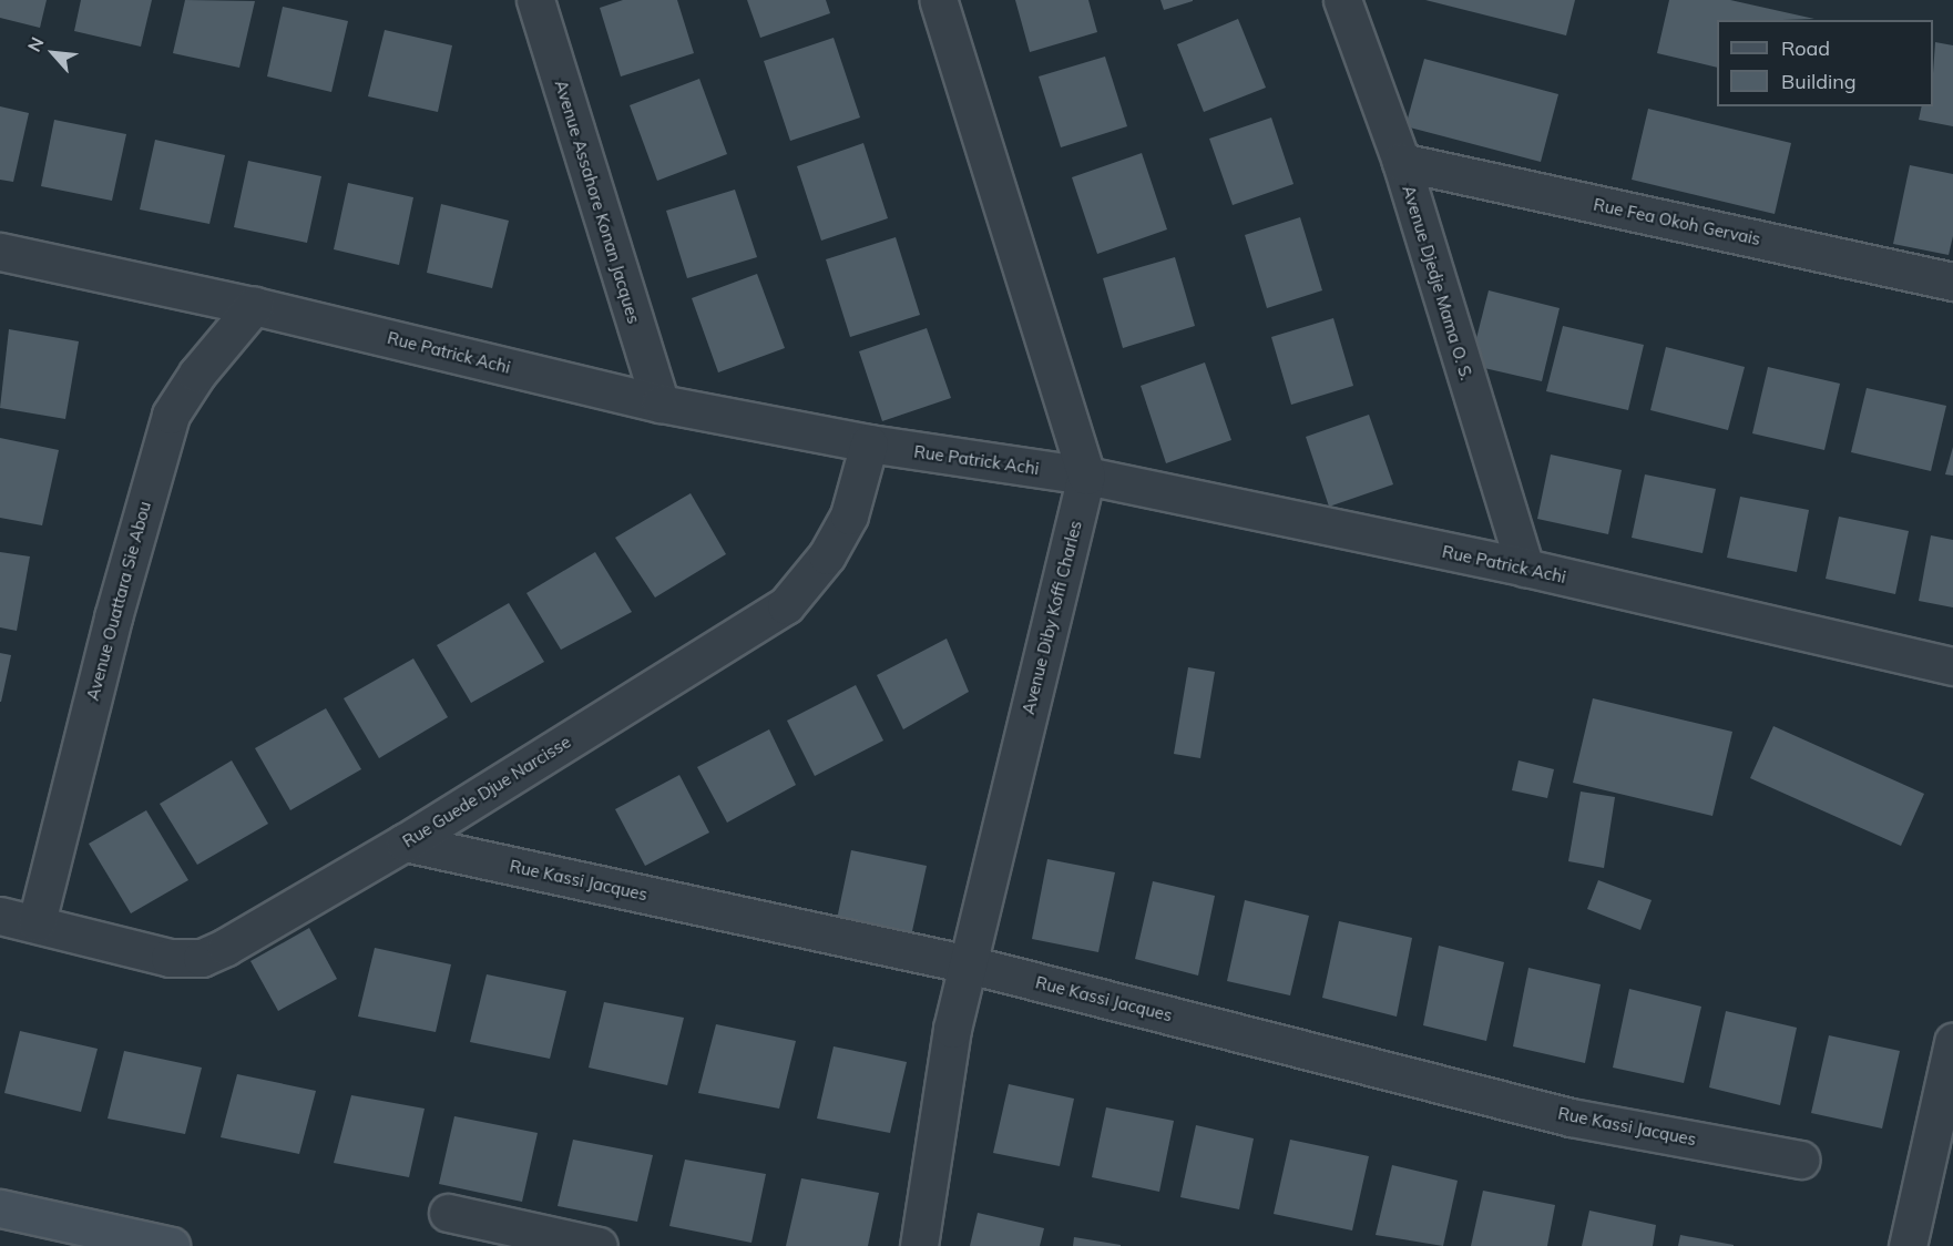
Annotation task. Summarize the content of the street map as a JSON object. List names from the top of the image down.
{
  "streets": {
    "street": [
      "Avenue Assahore Konan Jacques",
      "Rue Fea Okoh Gervais",
      "Avenue Djedje Mama O. S.",
      "Rue Patrick Achi",
      "Avenue Ouattara Sie Abou",
      "Avenue Diby Koffi Charles",
      "Rue Guede Djue Narcisse",
      "Rue Kassi Jacques"
    ]
  },
  "crossings": [
    ["Avenue Assahore Konan Jacques", "Rue Patrick Achi"],
    ["Rue Fea Okoh Gervais", "Avenue Djedje Mama O. S."],
    ["Avenue Djedje Mama O. S.", "Rue Patrick Achi"],
    ["Rue Patrick Achi", "Avenue Ouattara Sie Abou"],
    ["Rue Patrick Achi", "Avenue Diby Koffi Charles"],
    ["Rue Patrick Achi", "Rue Guede Djue Narcisse"],
    ["Avenue Ouattara Sie Abou", "Rue Guede Djue Narcisse"],
    ["Avenue Diby Koffi Charles", "Rue Kassi Jacques"],
    ["Rue Guede Djue Narcisse", "Rue Kassi Jacques"]
  ],
  "legend": ["Road", "Building"],
  "north": "top left"
}
